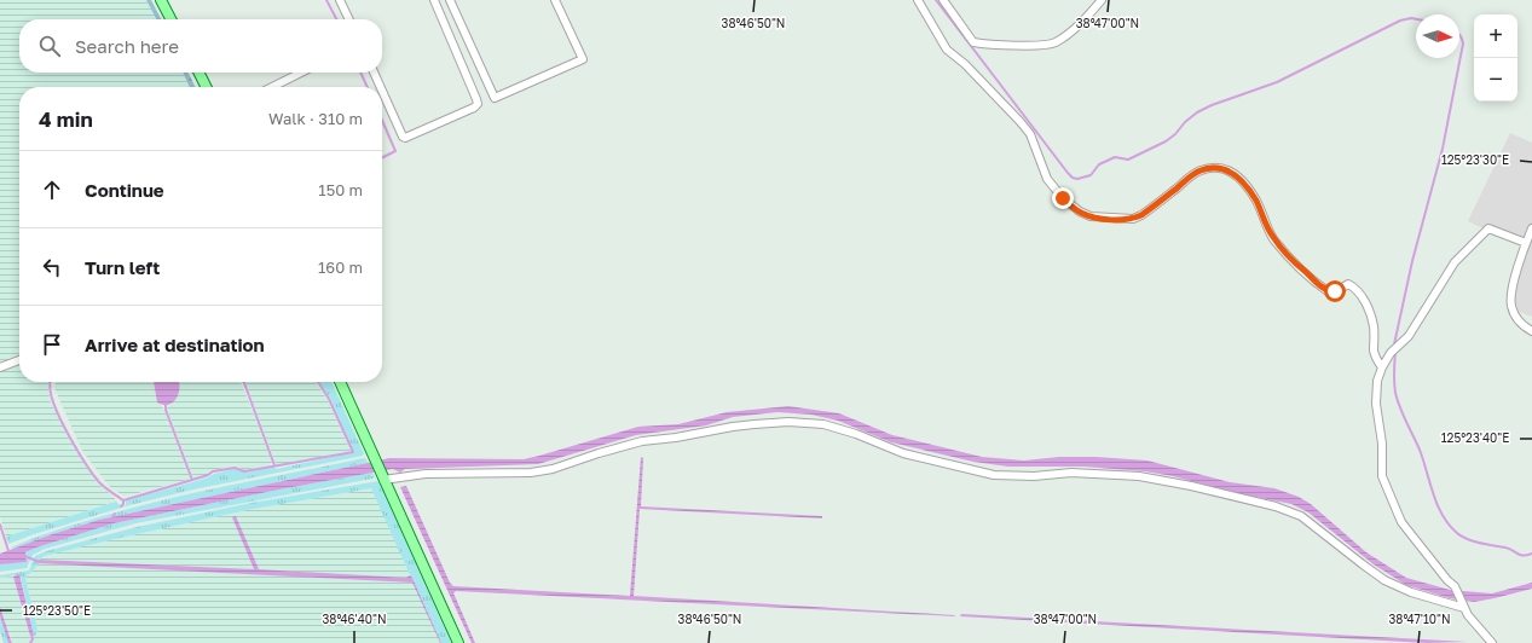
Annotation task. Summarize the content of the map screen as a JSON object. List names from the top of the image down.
{
  "north": "right",
  "page": {
    "map_buttons": ["+", "−"],
    "search": "Search here",
    "heading": ["4 min", "Walk · 310 m"],
    "list": [
      ["Continue", "150 m"],
      ["Turn left", "160 m"],
      "Arrive at destination"
    ]
  },
  "coordinates": [
    "38°46'50\"N",
    "38°47'00\"N",
    "125°23'30\"E",
    "125°23'40\"E",
    "125°23'50\"E",
    "38°46'40\"N",
    "38°47'10\"N"
  ]
}
